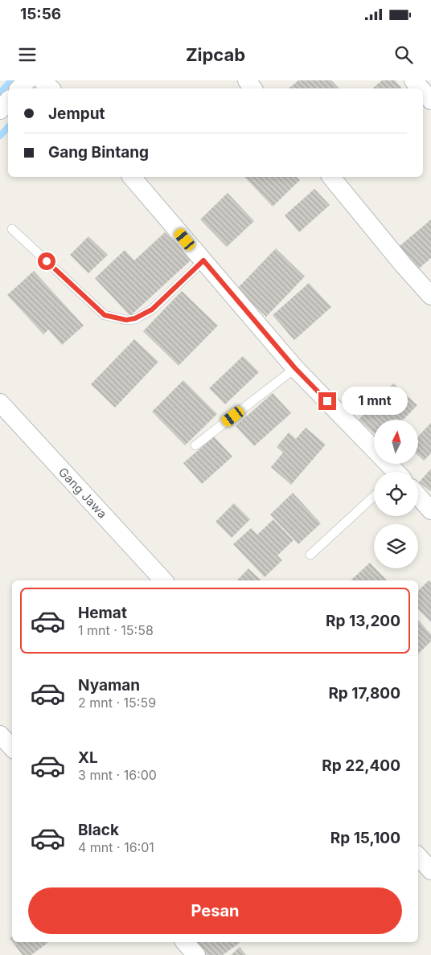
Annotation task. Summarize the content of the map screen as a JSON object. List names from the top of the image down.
{
  "streets": {
    "street": ["Gang Jawa"]
  },
  "north": "top",
  "page": {
    "status": "15:56",
    "header": "Zipcab",
    "banner": ["Jemput", "Gang Bintang"],
    "bubble": "1 mnt",
    "list": [
      {
        "name": "Hemat",
        "note": "1 mnt · 15:58",
        "value": "Rp 13,200"
      },
      {
        "name": "Nyaman",
        "note": "2 mnt · 15:59",
        "value": "Rp 17,800"
      },
      {
        "name": "XL",
        "note": "3 mnt · 16:00",
        "value": "Rp 22,400"
      },
      {
        "name": "Black",
        "note": "4 mnt · 16:01",
        "value": "Rp 15,100"
      }
    ],
    "buttons": "Pesan"
  }
}
